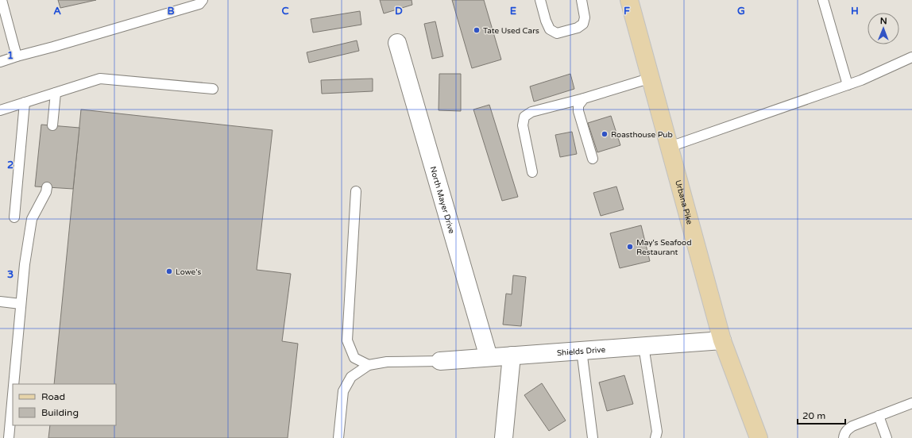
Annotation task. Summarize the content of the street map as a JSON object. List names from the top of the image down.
{
  "streets": {
    "main road": ["Urbana Pike"],
    "street": ["North Mayer Drive", "Shields Drive"]
  },
  "crossings": [
    ["North Mayer Drive", "Shields Drive"],
    ["Urbana Pike", "Shields Drive"]
  ],
  "places": [
    "Tate Used Cars",
    "Roasthouse Pub",
    "May's Seafood Restaurant",
    "Lowe's"
  ],
  "legend": ["Road", "Building"],
  "scale_bar": "20 m",
  "north": "top",
  "grid": {
    "columns": [
      "A",
      "B",
      "C",
      "D",
      "E",
      "F",
      "G",
      "H"
    ],
    "rows": ["1", "2", "3"]
  }
}
